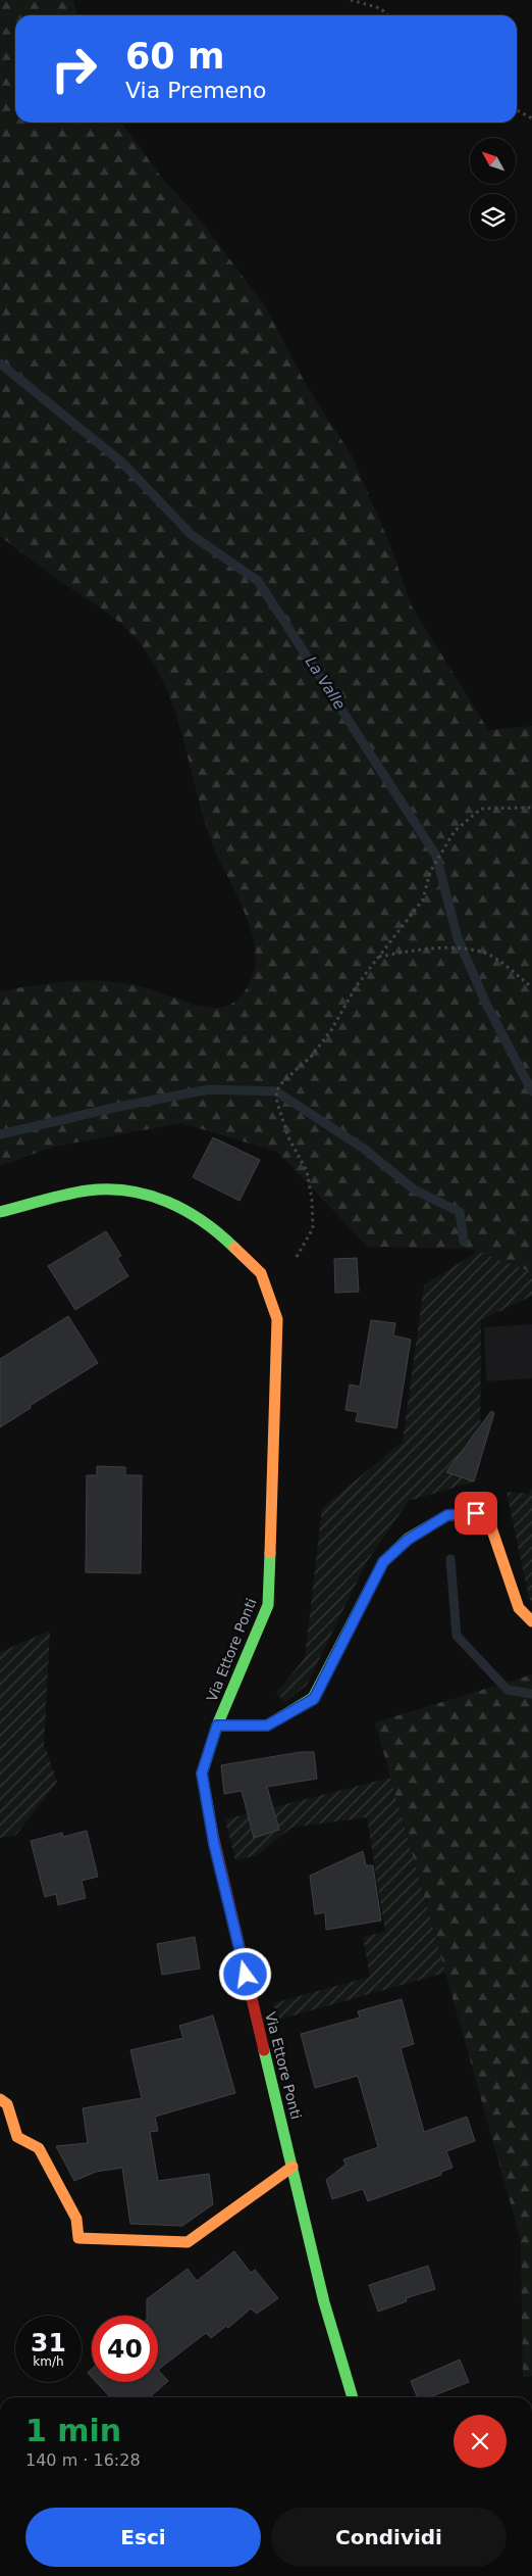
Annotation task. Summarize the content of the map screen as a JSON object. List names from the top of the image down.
{
  "streets": {
    "street": ["Via Ettore Ponti"]
  },
  "water": ["La Valle"],
  "north": "top left",
  "page": {
    "turn": ["60 m", "Via Premeno"],
    "speed": "31 km/h",
    "limit": "40",
    "heading": ["1 min", "140 m · 16:28"],
    "buttons": ["Esci", "Condividi"]
  }
}
